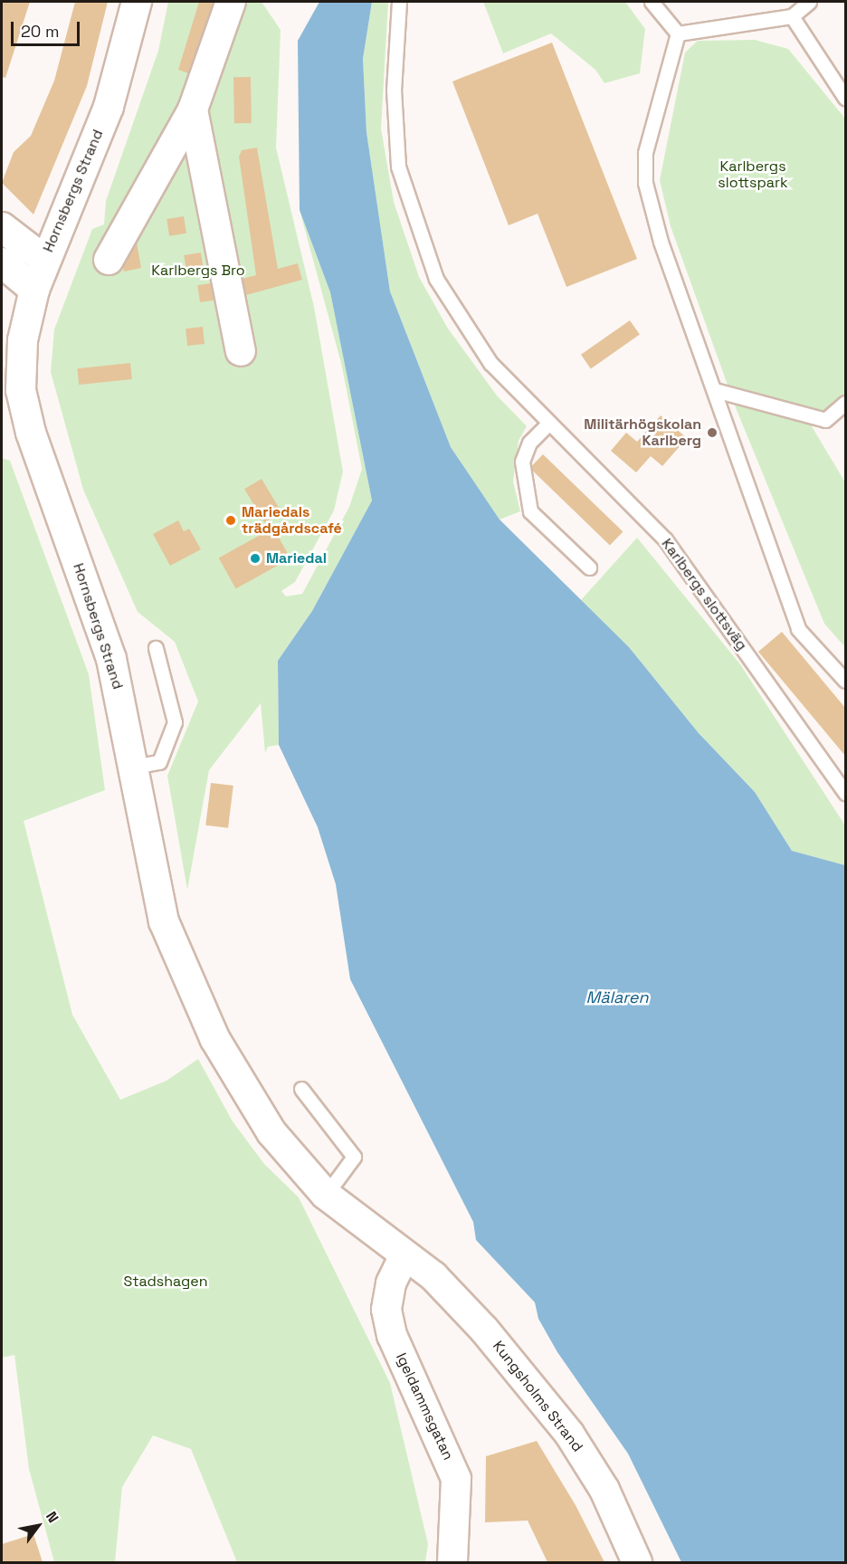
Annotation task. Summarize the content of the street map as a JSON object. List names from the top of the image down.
{
  "streets": {
    "street": ["Hornsbergs Strand", "Kungsholms Strand", "Igeldammsgatan"],
    "lane": ["Karlbergs slottsväg"]
  },
  "crossings": [
    ["Hornsbergs Strand", "Kungsholms Strand"],
    ["Hornsbergs Strand", "Igeldammsgatan"],
    ["Kungsholms Strand", "Igeldammsgatan"]
  ],
  "water": ["Mälaren"],
  "parks": ["Karlbergs slottspark", "Karlbergs Bro", "Stadshagen"],
  "places": ["Militärhögskolan Karlberg", "Mariedals trädgårdscafé", "Mariedal"],
  "scale_bar": "20 m",
  "north": "top right"
}
